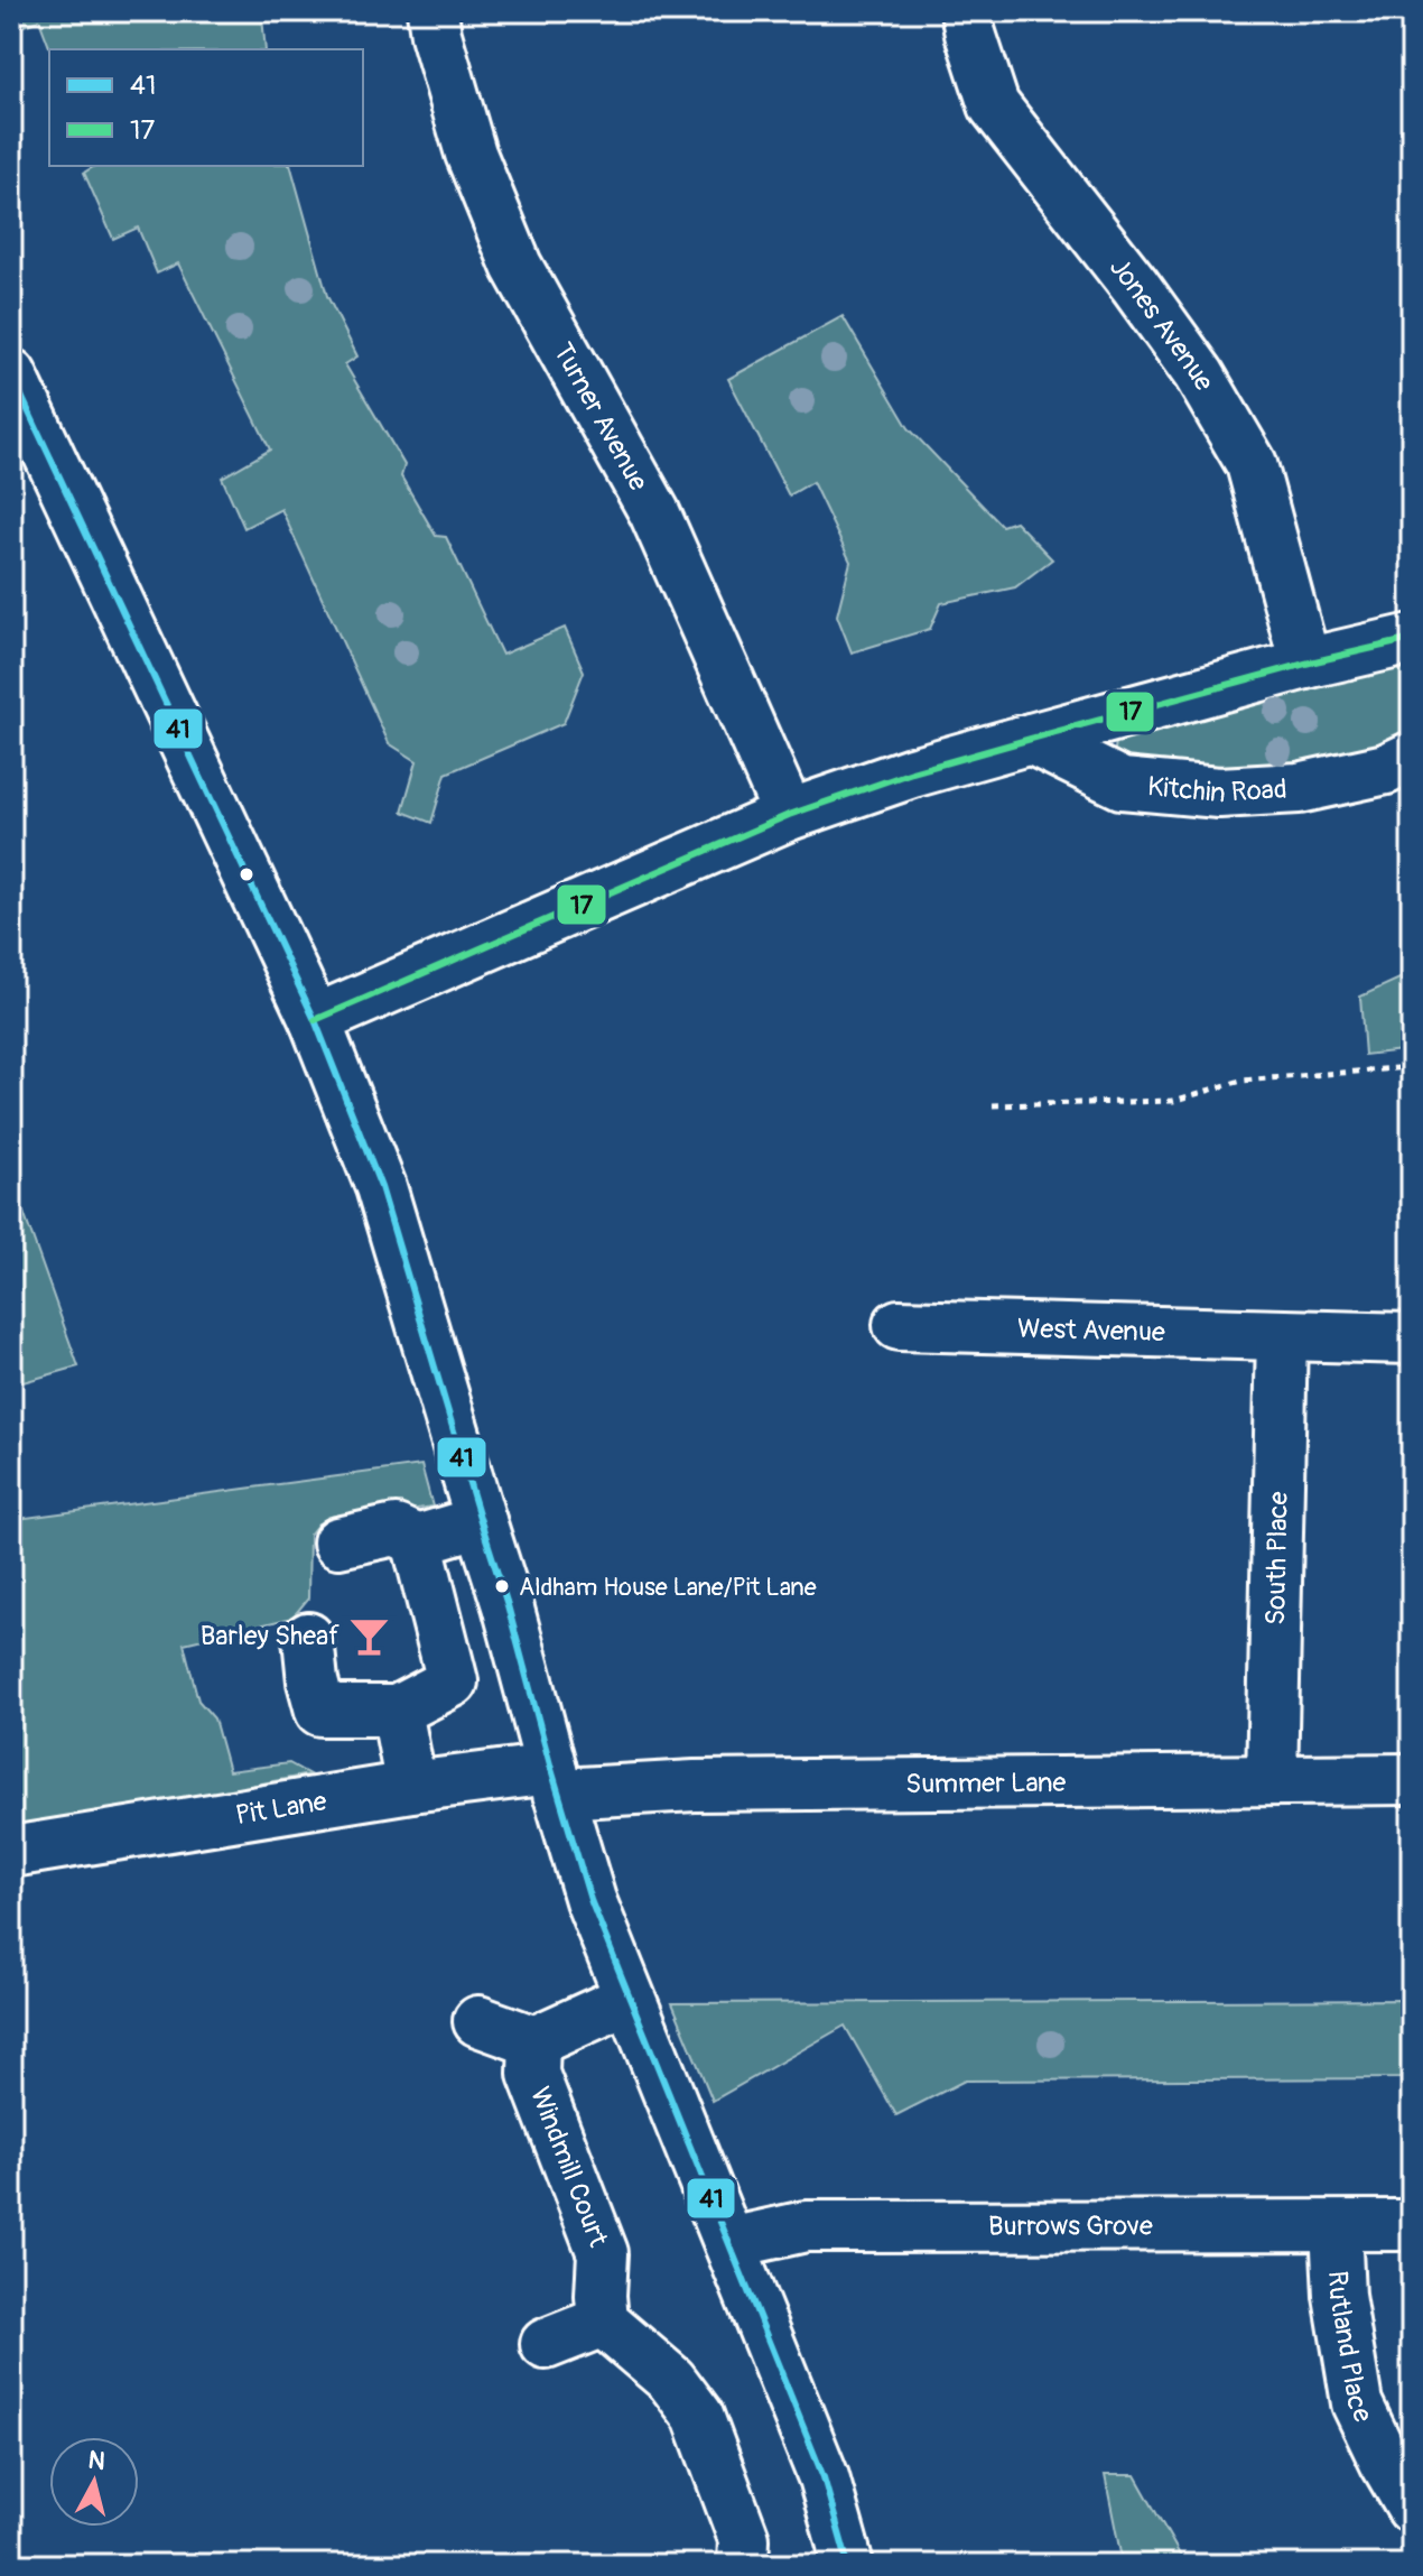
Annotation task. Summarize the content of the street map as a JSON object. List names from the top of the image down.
{
  "streets": {
    "street": [
      "Jones Avenue",
      "Turner Avenue",
      "Kitchin Road",
      "West Avenue",
      "South Place",
      "Summer Lane",
      "Pit Lane",
      "Windmill Court",
      "Burrows Grove",
      "Rutland Place"
    ]
  },
  "crossings": [
    ["West Avenue", "South Place"],
    ["South Place", "Summer Lane"],
    ["Summer Lane", "Pit Lane"],
    ["Burrows Grove", "Rutland Place"]
  ],
  "places": {
    "other": ["Aldham House Lane/Pit Lane"],
    "bar": ["Barley Sheaf"]
  },
  "lines": ["transit line 41", "transit line 17"],
  "legend": ["41", "17"],
  "north": "top"
}
